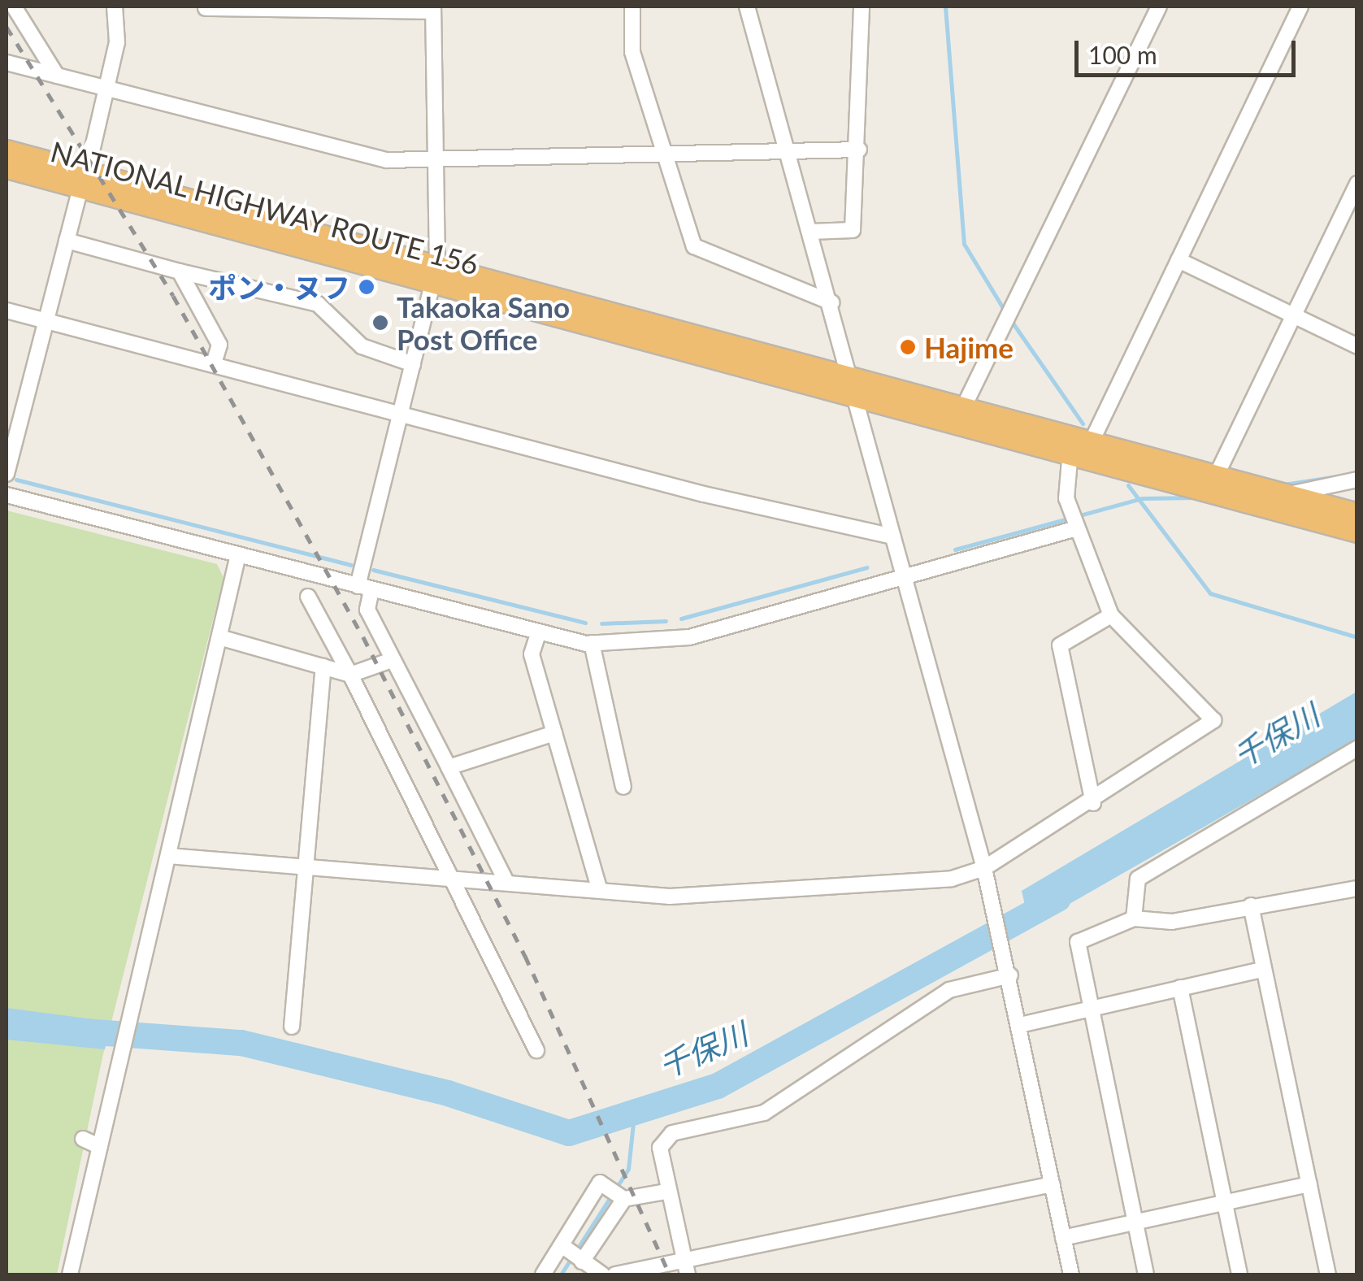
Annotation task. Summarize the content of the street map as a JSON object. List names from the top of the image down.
{
  "streets": {
    "highway": ["NATIONAL HIGHWAY ROUTE 156"]
  },
  "water": ["千保川"],
  "places": ["ポン・ヌフ", "Takaoka Sano Post Office", "Hajime"],
  "scale_bar": "100 m"
}
